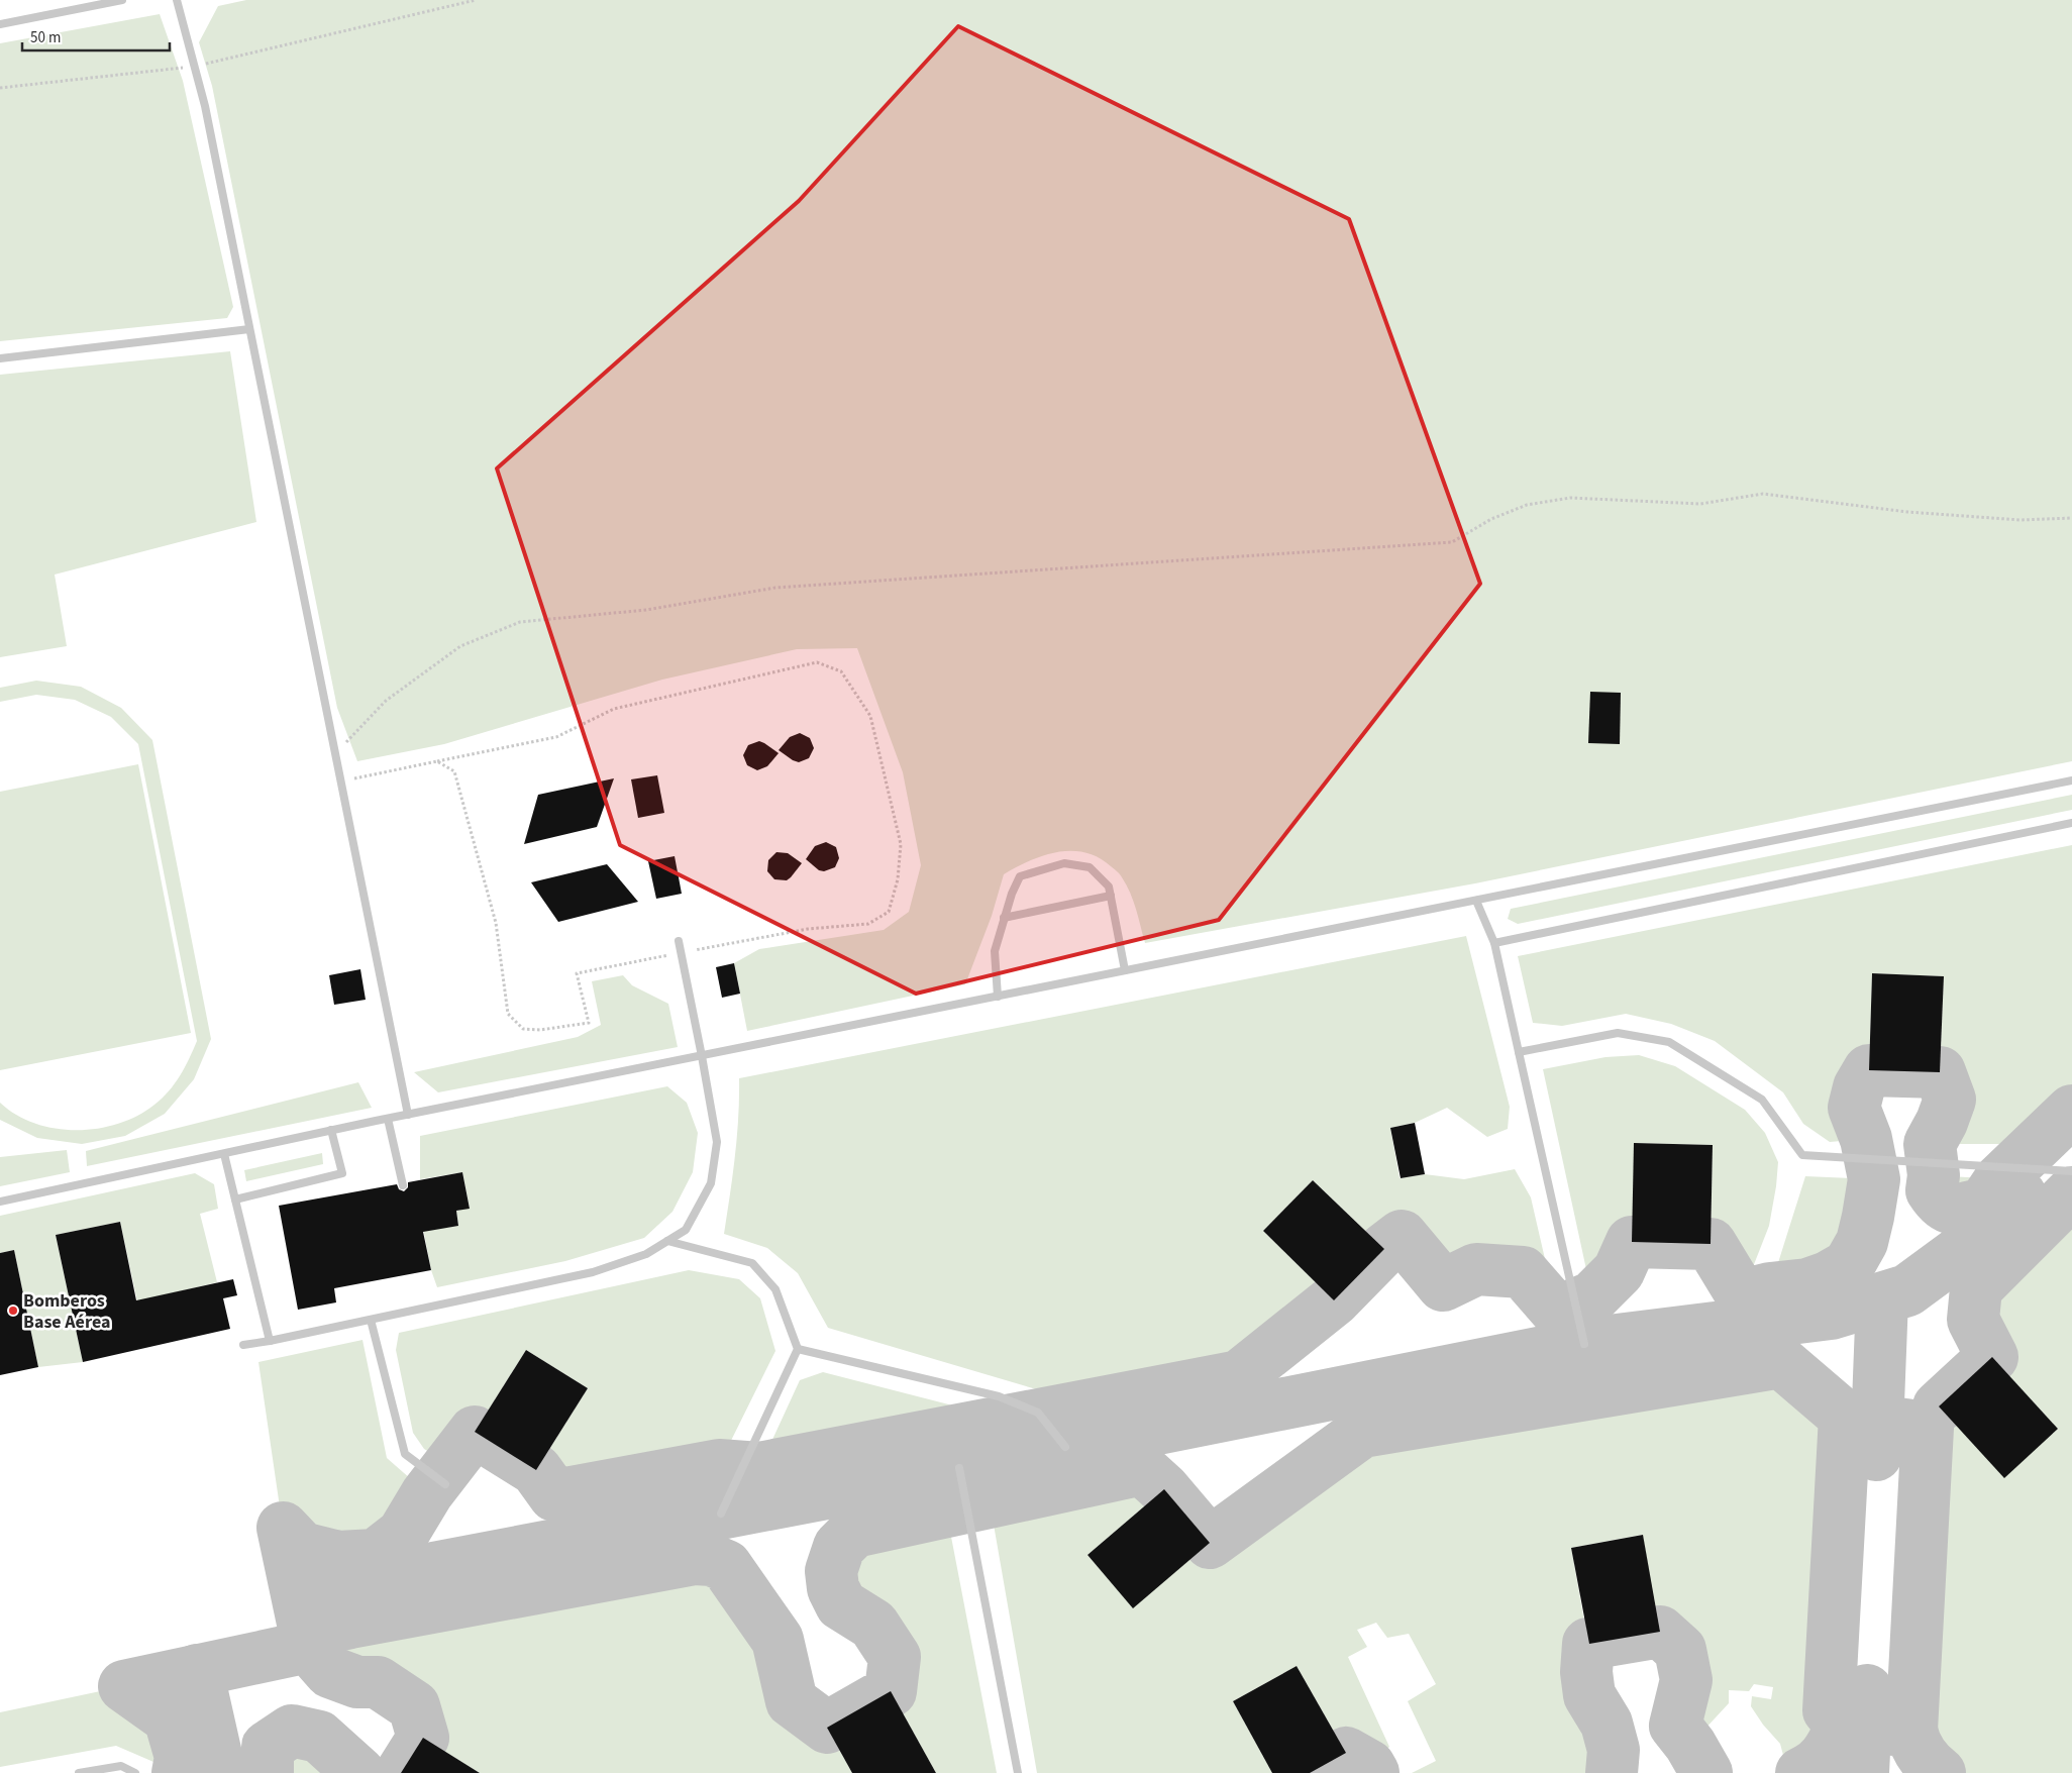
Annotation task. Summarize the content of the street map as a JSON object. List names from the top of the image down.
{
  "places": ["Bomberos Base Aérea"],
  "scale_bar": "50 m"
}
